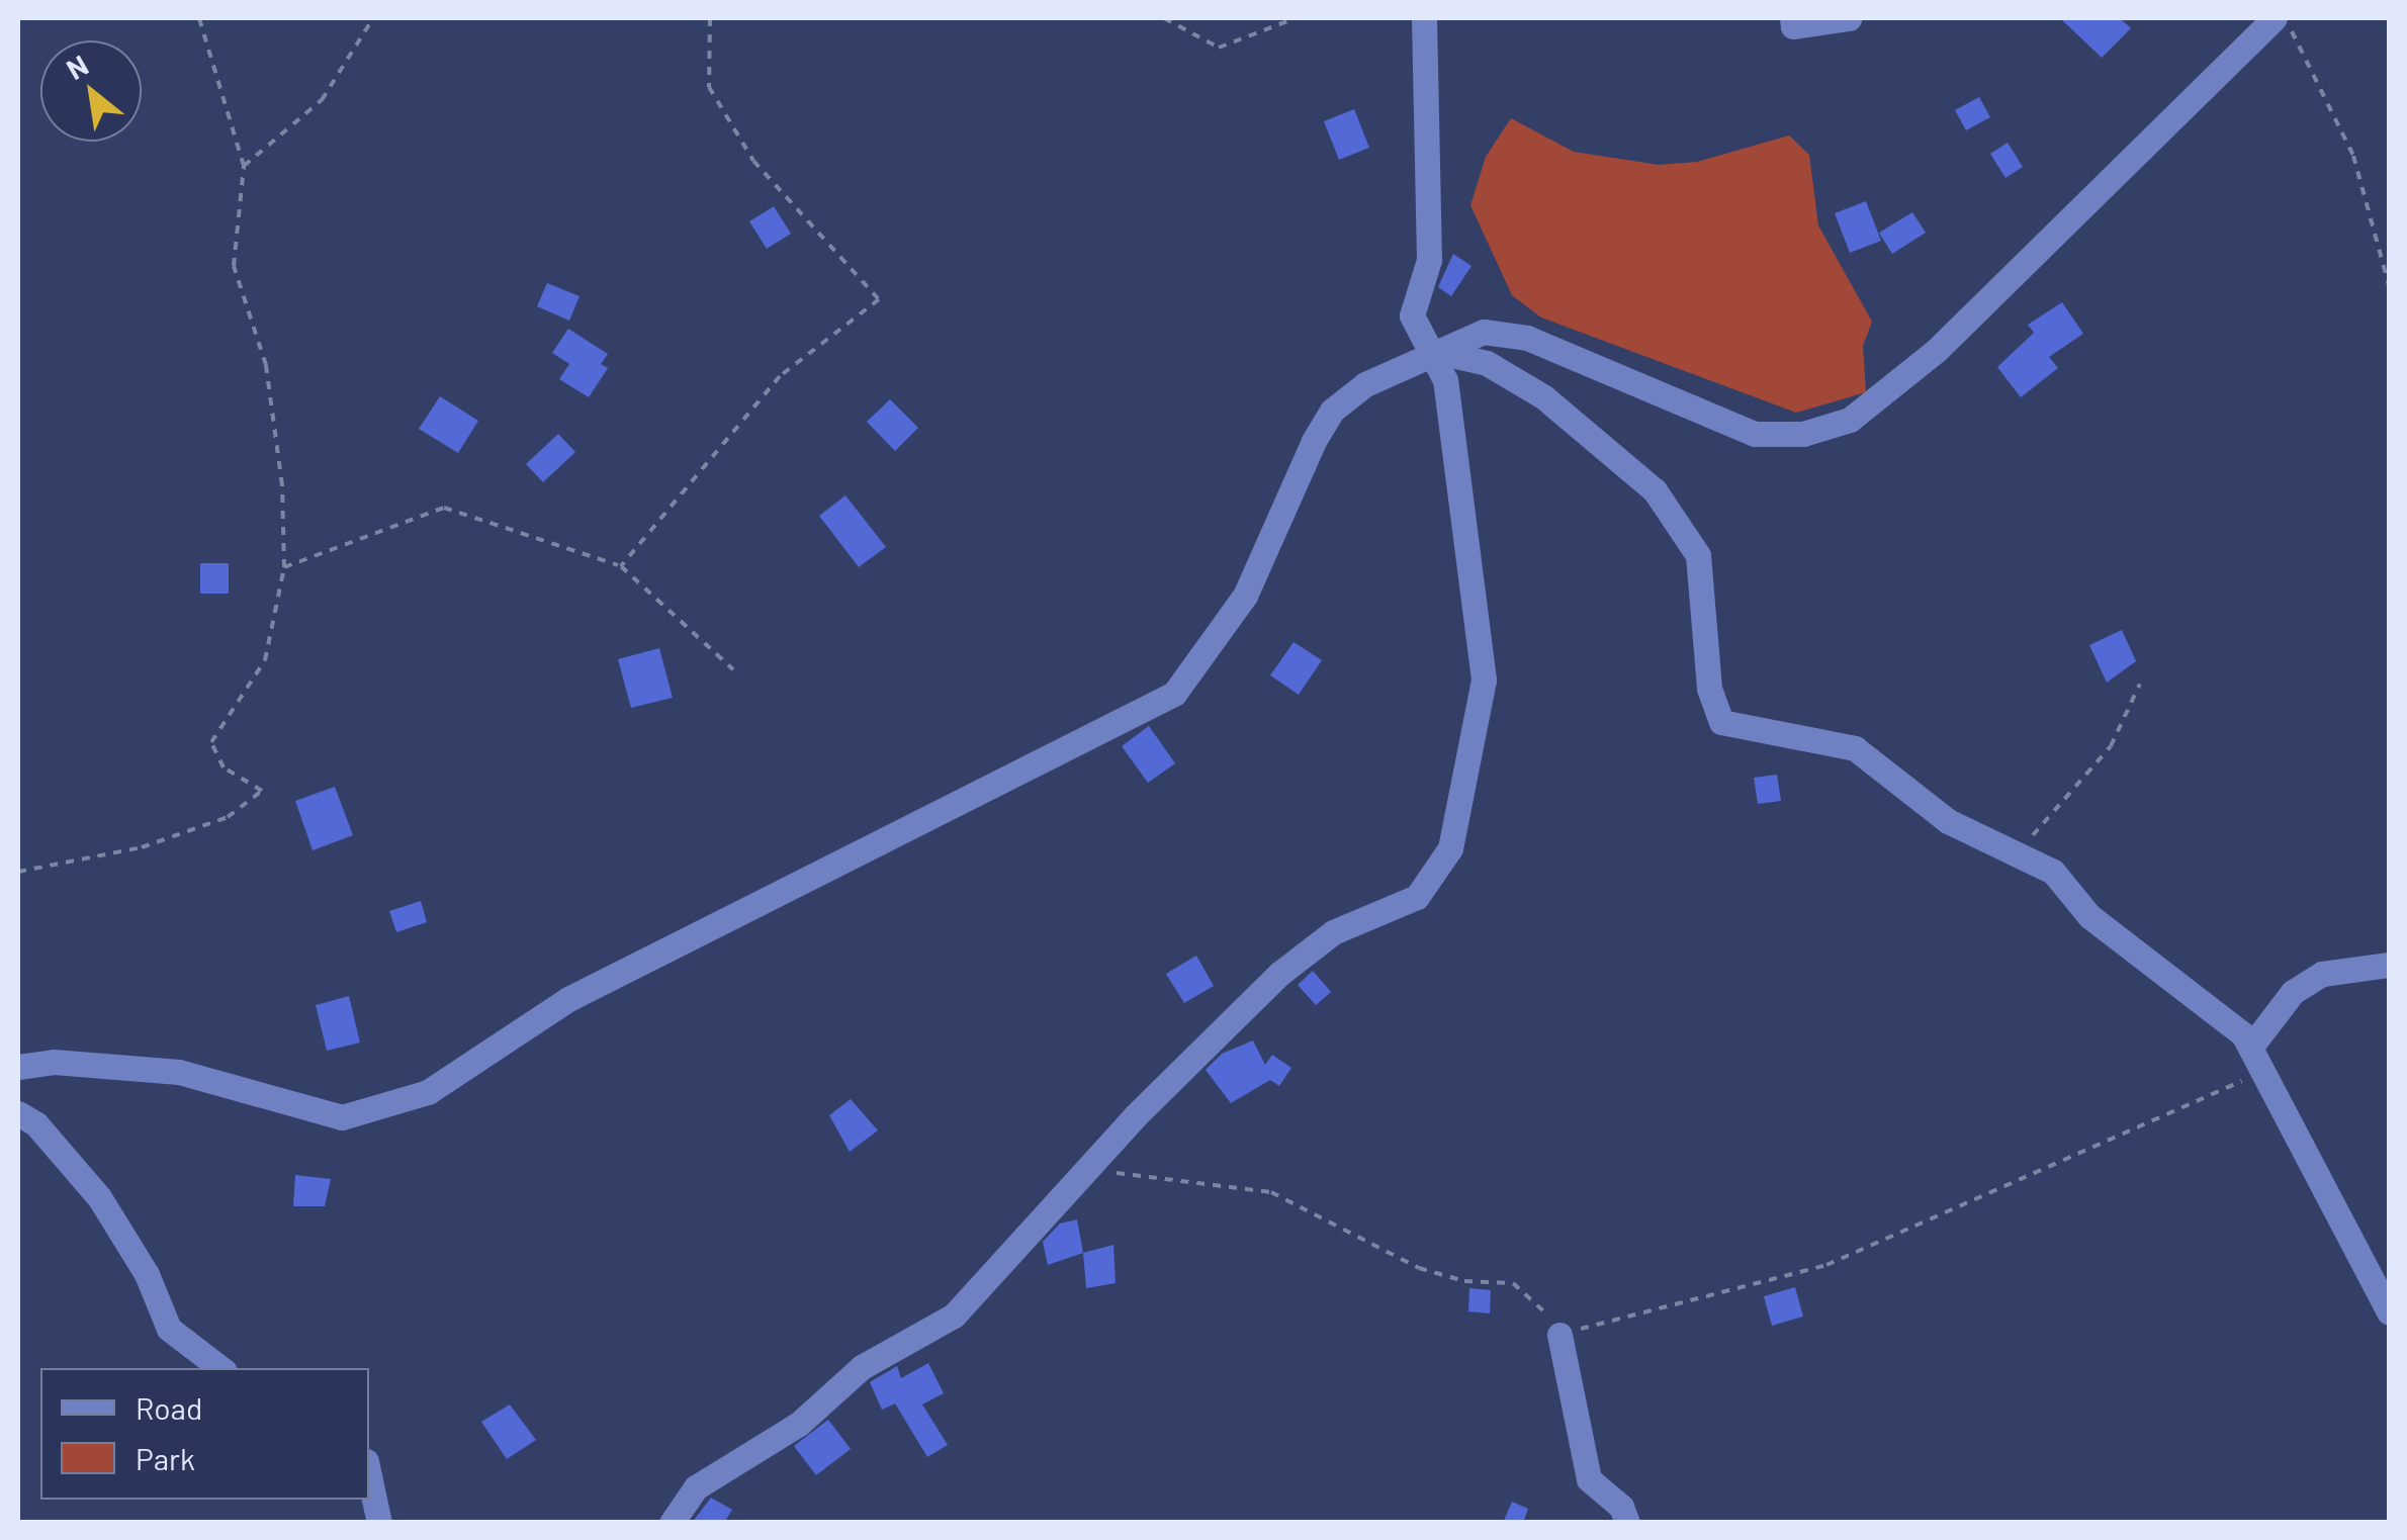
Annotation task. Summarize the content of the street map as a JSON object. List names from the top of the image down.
{
  "legend": ["Road", "Park"],
  "north": "top left"
}
